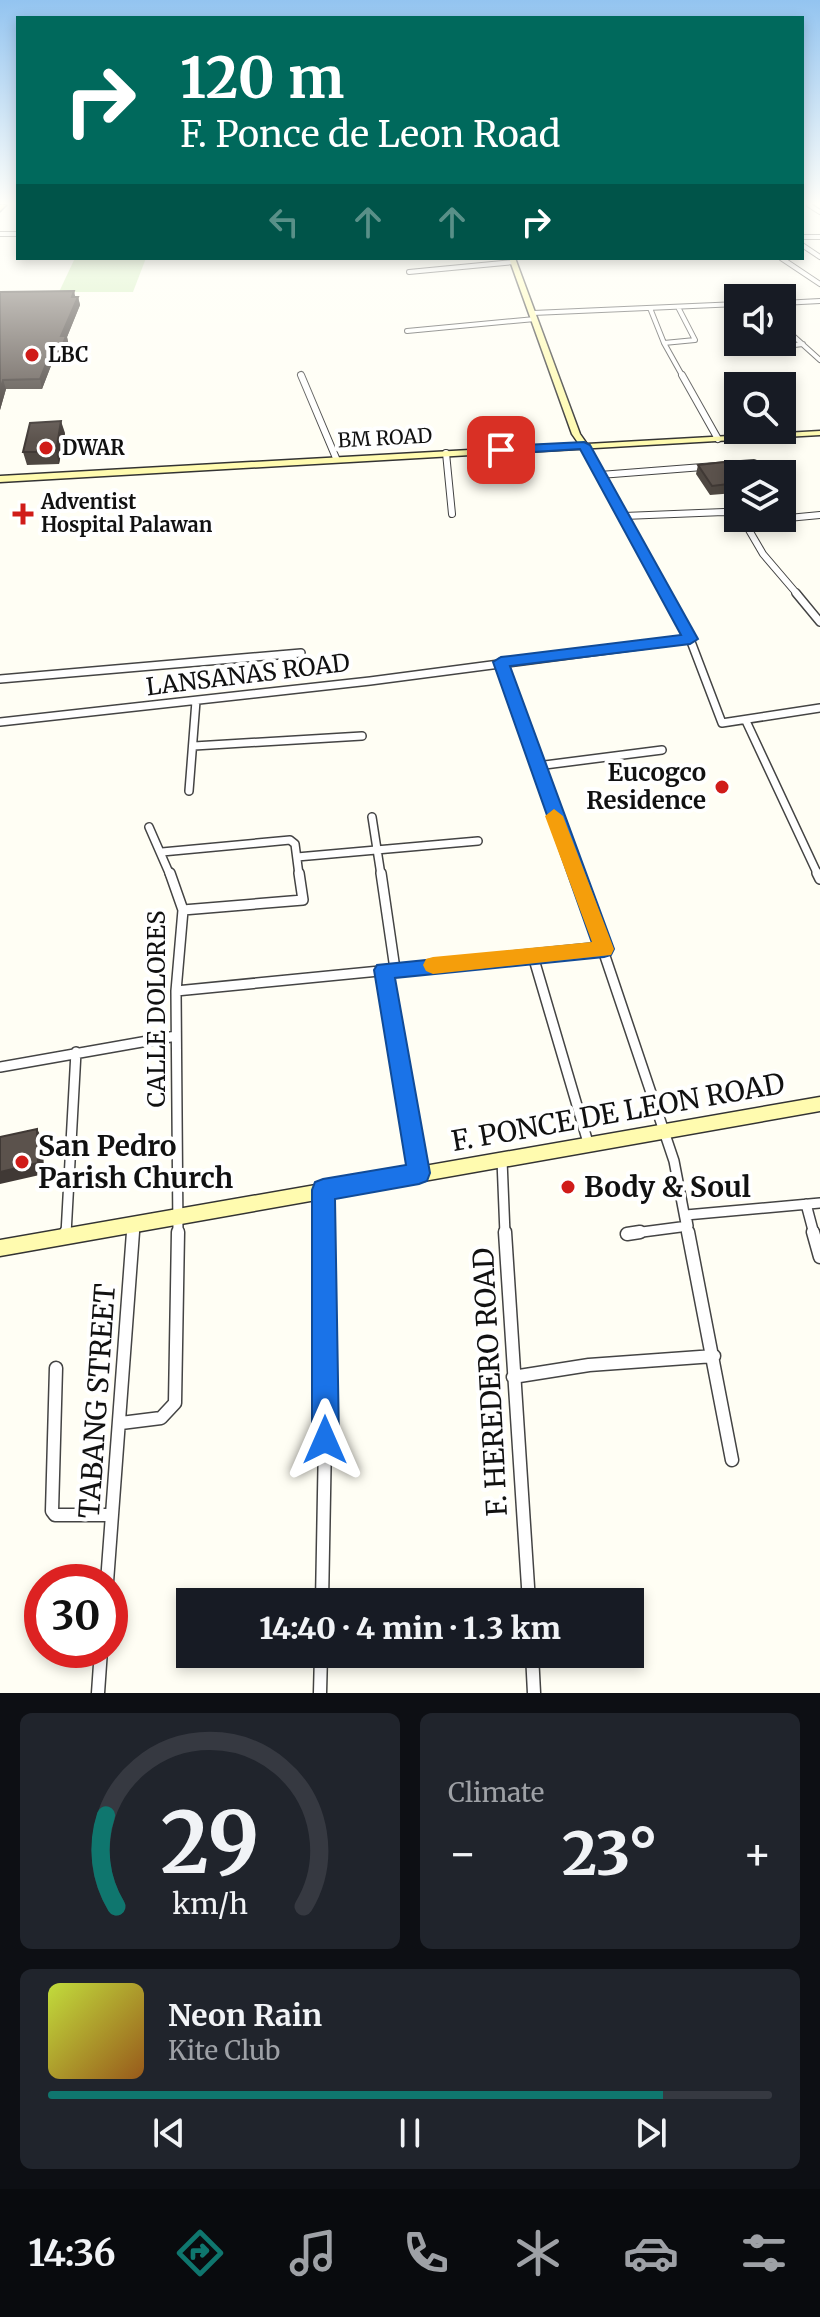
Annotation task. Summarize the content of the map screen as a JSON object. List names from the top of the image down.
{
  "streets": {
    "street": [
      "BM ROAD",
      "LANSANAS ROAD",
      "CALLE DOLORES",
      "F. PONCE DE LEON ROAD",
      "F. HEREDERO ROAD",
      "TABANG STREET"
    ]
  },
  "crossings": [
    ["CALLE DOLORES", "F. PONCE DE LEON ROAD"],
    ["CALLE DOLORES", "TABANG STREET"],
    ["F. PONCE DE LEON ROAD", "F. HEREDERO ROAD"],
    ["F. PONCE DE LEON ROAD", "TABANG STREET"]
  ],
  "places": {
    "other": [
      "LBC",
      "DWAR",
      "Eucogco Residence",
      "San Pedro Parish Church",
      "Body & Soul"
    ],
    "health": ["Adventist Hospital Palawan"]
  },
  "page": {
    "turn": ["120 m", "F. Ponce de Leon Road"],
    "limit": "30",
    "trip": "14:40 · 4 min · 1.3 km",
    "tile": "Climate",
    "heat": ["−", "23°", "+"],
    "song": ["Neon Rain", "Kite Club"],
    "tabs": "14:36",
    "gauge": ["29", "km/h"]
  }
}
